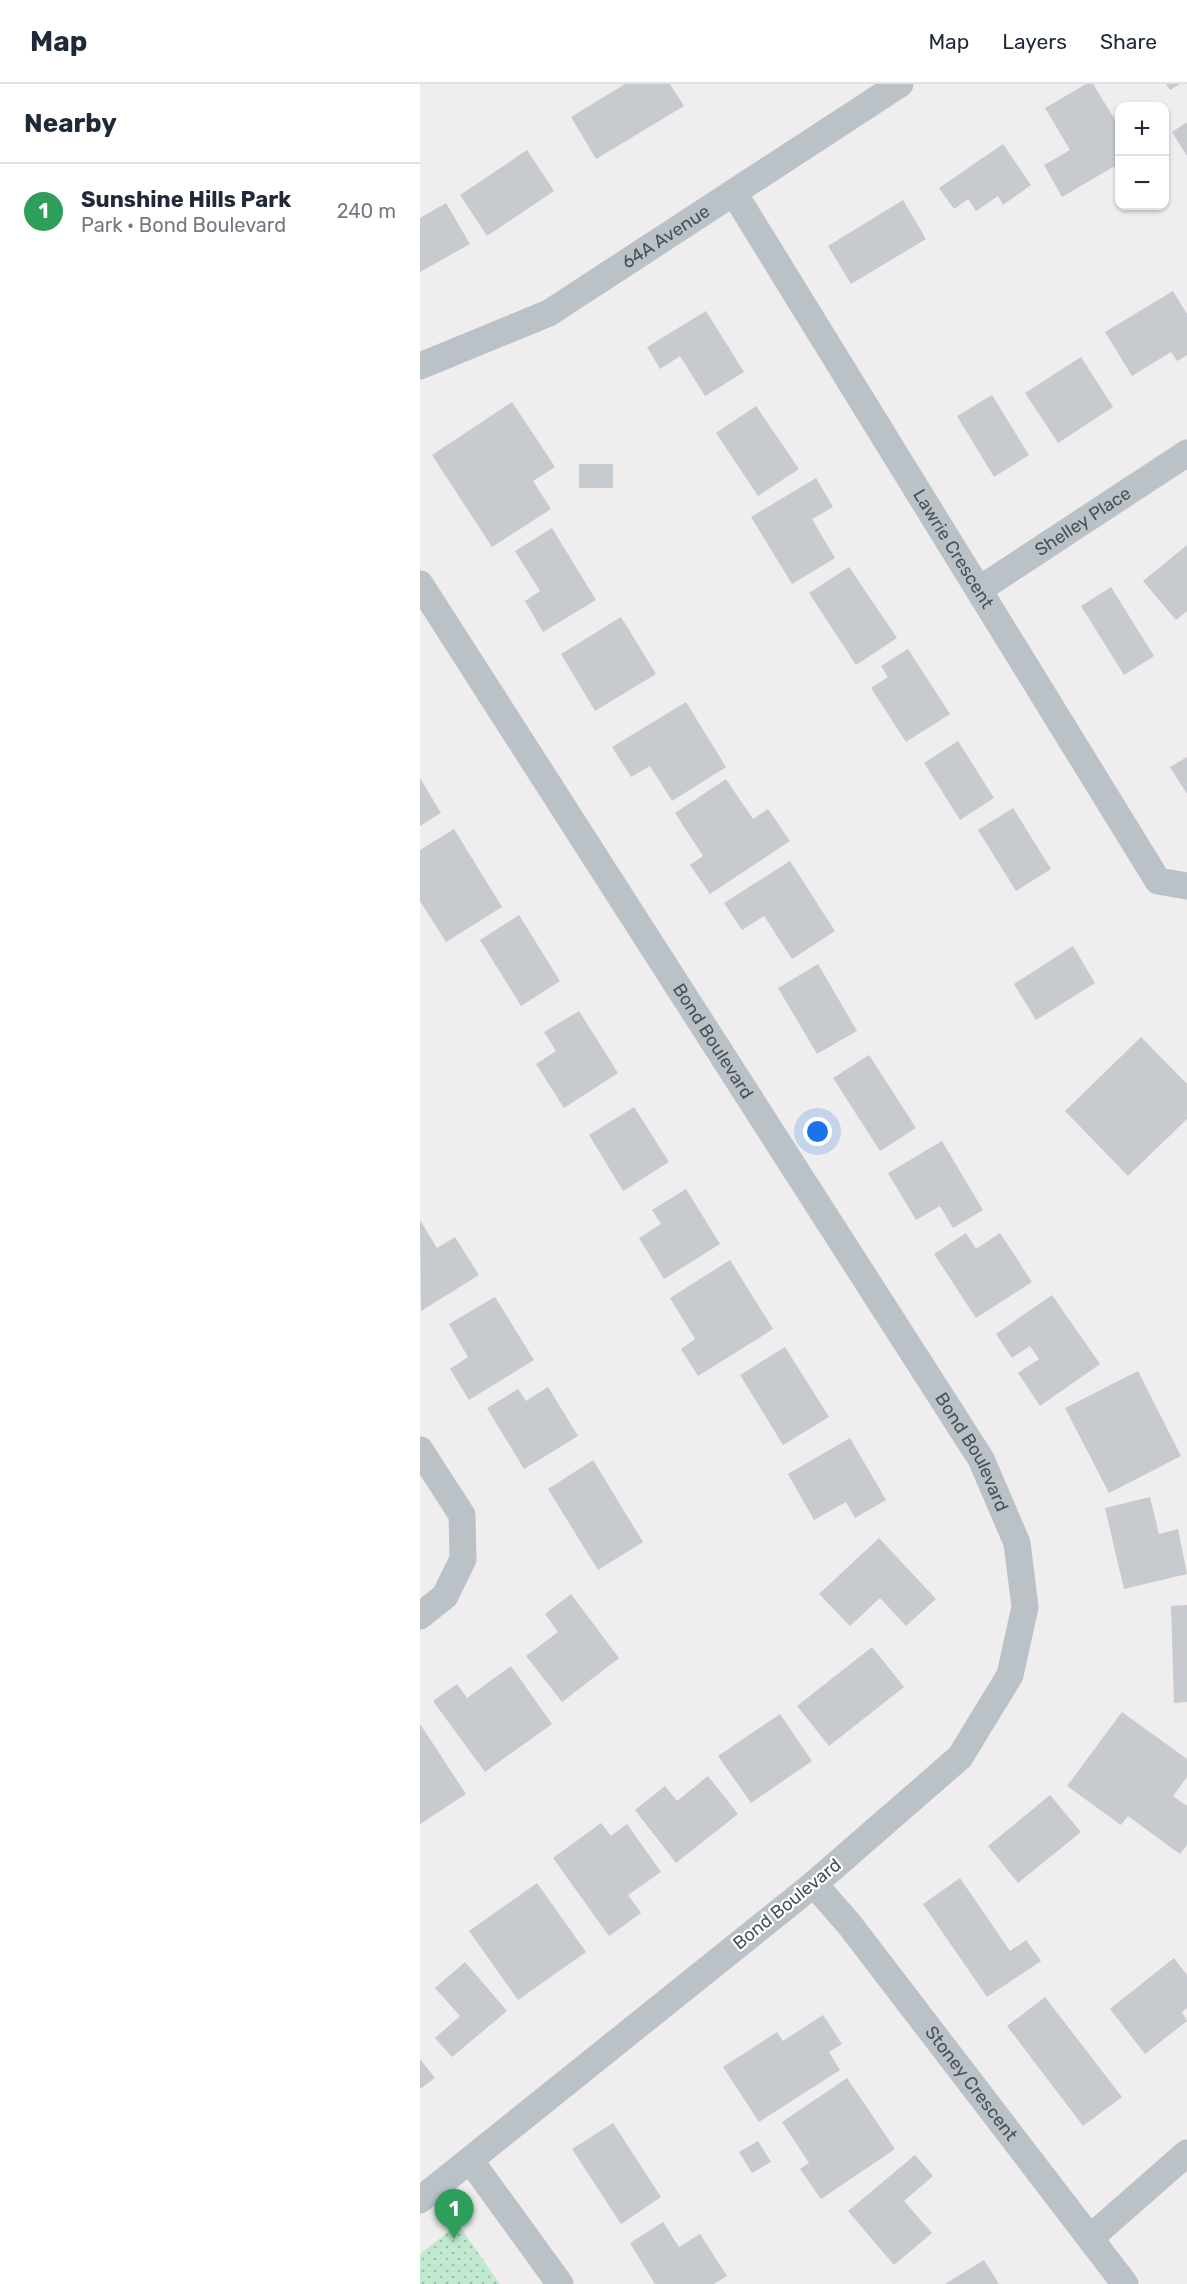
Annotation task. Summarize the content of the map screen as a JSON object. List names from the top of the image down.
{
  "streets": {
    "street": [
      "64A Avenue",
      "Shelley Place",
      "Lawrie Crescent",
      "Bond Boulevard",
      "Stoney Crescent"
    ]
  },
  "crossings": [
    ["64A Avenue", "Lawrie Crescent"],
    ["Shelley Place", "Lawrie Crescent"],
    ["Bond Boulevard", "Stoney Crescent"]
  ],
  "page": {
    "header": "Map",
    "nav": ["Map", "Layers", "Share"],
    "heading": "Nearby",
    "map_buttons": ["+", "−"],
    "list": [
      {
        "mark": "1",
        "name": "Sunshine Hills Park",
        "note": "Park · Bond Boulevard",
        "value": "240 m"
      }
    ],
    "pins": "1"
  }
}
